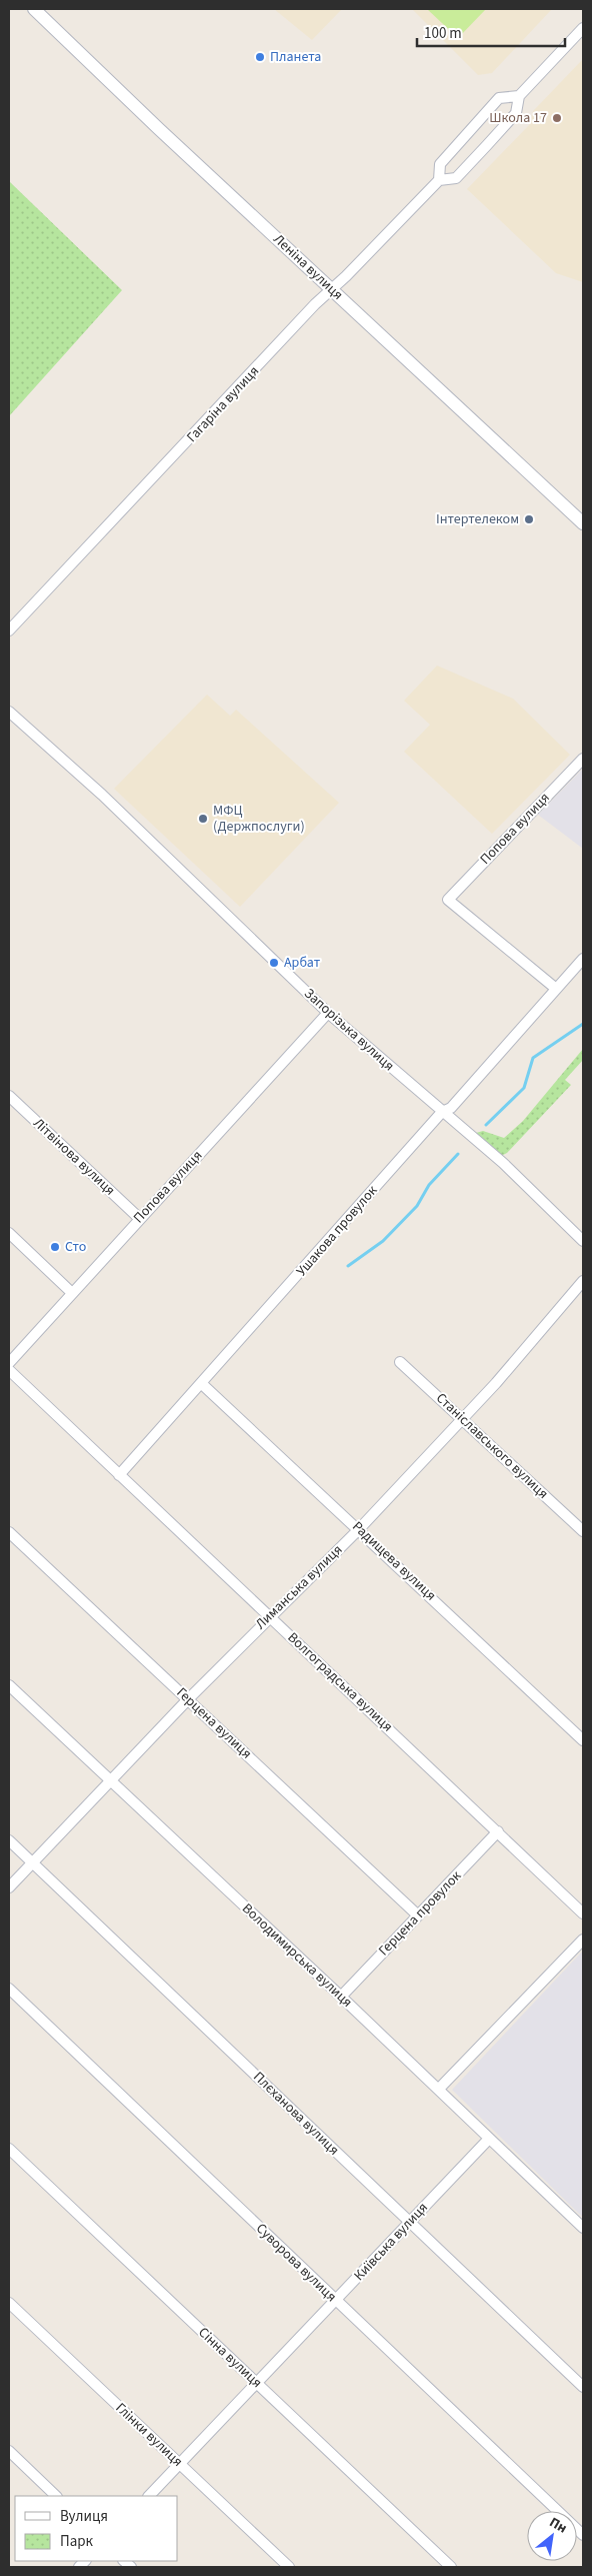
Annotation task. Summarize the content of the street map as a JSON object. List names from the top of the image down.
{
  "streets": {
    "street": [
      "Леніна вулиця",
      "Гагаріна вулиця",
      "Попова вулиця",
      "Запорізька вулиця",
      "Літвінова вулиця",
      "Ушакова провулок",
      "Станіславського вулиця",
      "Радищева вулиця",
      "Лиманська вулиця",
      "Волгоградська вулиця",
      "Герцена вулиця",
      "Герцена провулок",
      "Володимирська вулиця",
      "Плєханова вулиця",
      "Київська вулиця",
      "Суворова вулиця",
      "Сінна вулиця",
      "Глінки вулиця"
    ]
  },
  "crossings": [
    ["Леніна вулиця", "Гагаріна вулиця"],
    ["Попова вулиця", "Запорізька вулиця"],
    ["Попова вулиця", "Літвінова вулиця"],
    ["Попова вулиця", "Ушакова провулок"],
    ["Запорізька вулиця", "Ушакова провулок"],
    ["Ушакова провулок", "Радищева вулиця"],
    ["Ушакова провулок", "Волгоградська вулиця"],
    ["Станіславського вулиця", "Лиманська вулиця"],
    ["Радищева вулиця", "Лиманська вулиця"],
    ["Лиманська вулиця", "Волгоградська вулиця"],
    ["Лиманська вулиця", "Герцена вулиця"],
    ["Лиманська вулиця", "Володимирська вулиця"],
    ["Лиманська вулиця", "Плєханова вулиця"],
    ["Волгоградська вулиця", "Герцена провулок"],
    ["Герцена вулиця", "Герцена провулок"],
    ["Герцена провулок", "Володимирська вулиця"],
    ["Володимирська вулиця", "Київська вулиця"],
    ["Плєханова вулиця", "Київська вулиця"],
    ["Київська вулиця", "Суворова вулиця"],
    ["Київська вулиця", "Сінна вулиця"],
    ["Київська вулиця", "Глінки вулиця"]
  ],
  "places": [
    "Планета",
    "Школа 17",
    "Інтертелеком",
    "МФЦ (Держпослуги)",
    "Арбат",
    "Сто"
  ],
  "legend": ["Вулиця", "Парк"],
  "scale_bar": "100 m",
  "north": "top right"
}
